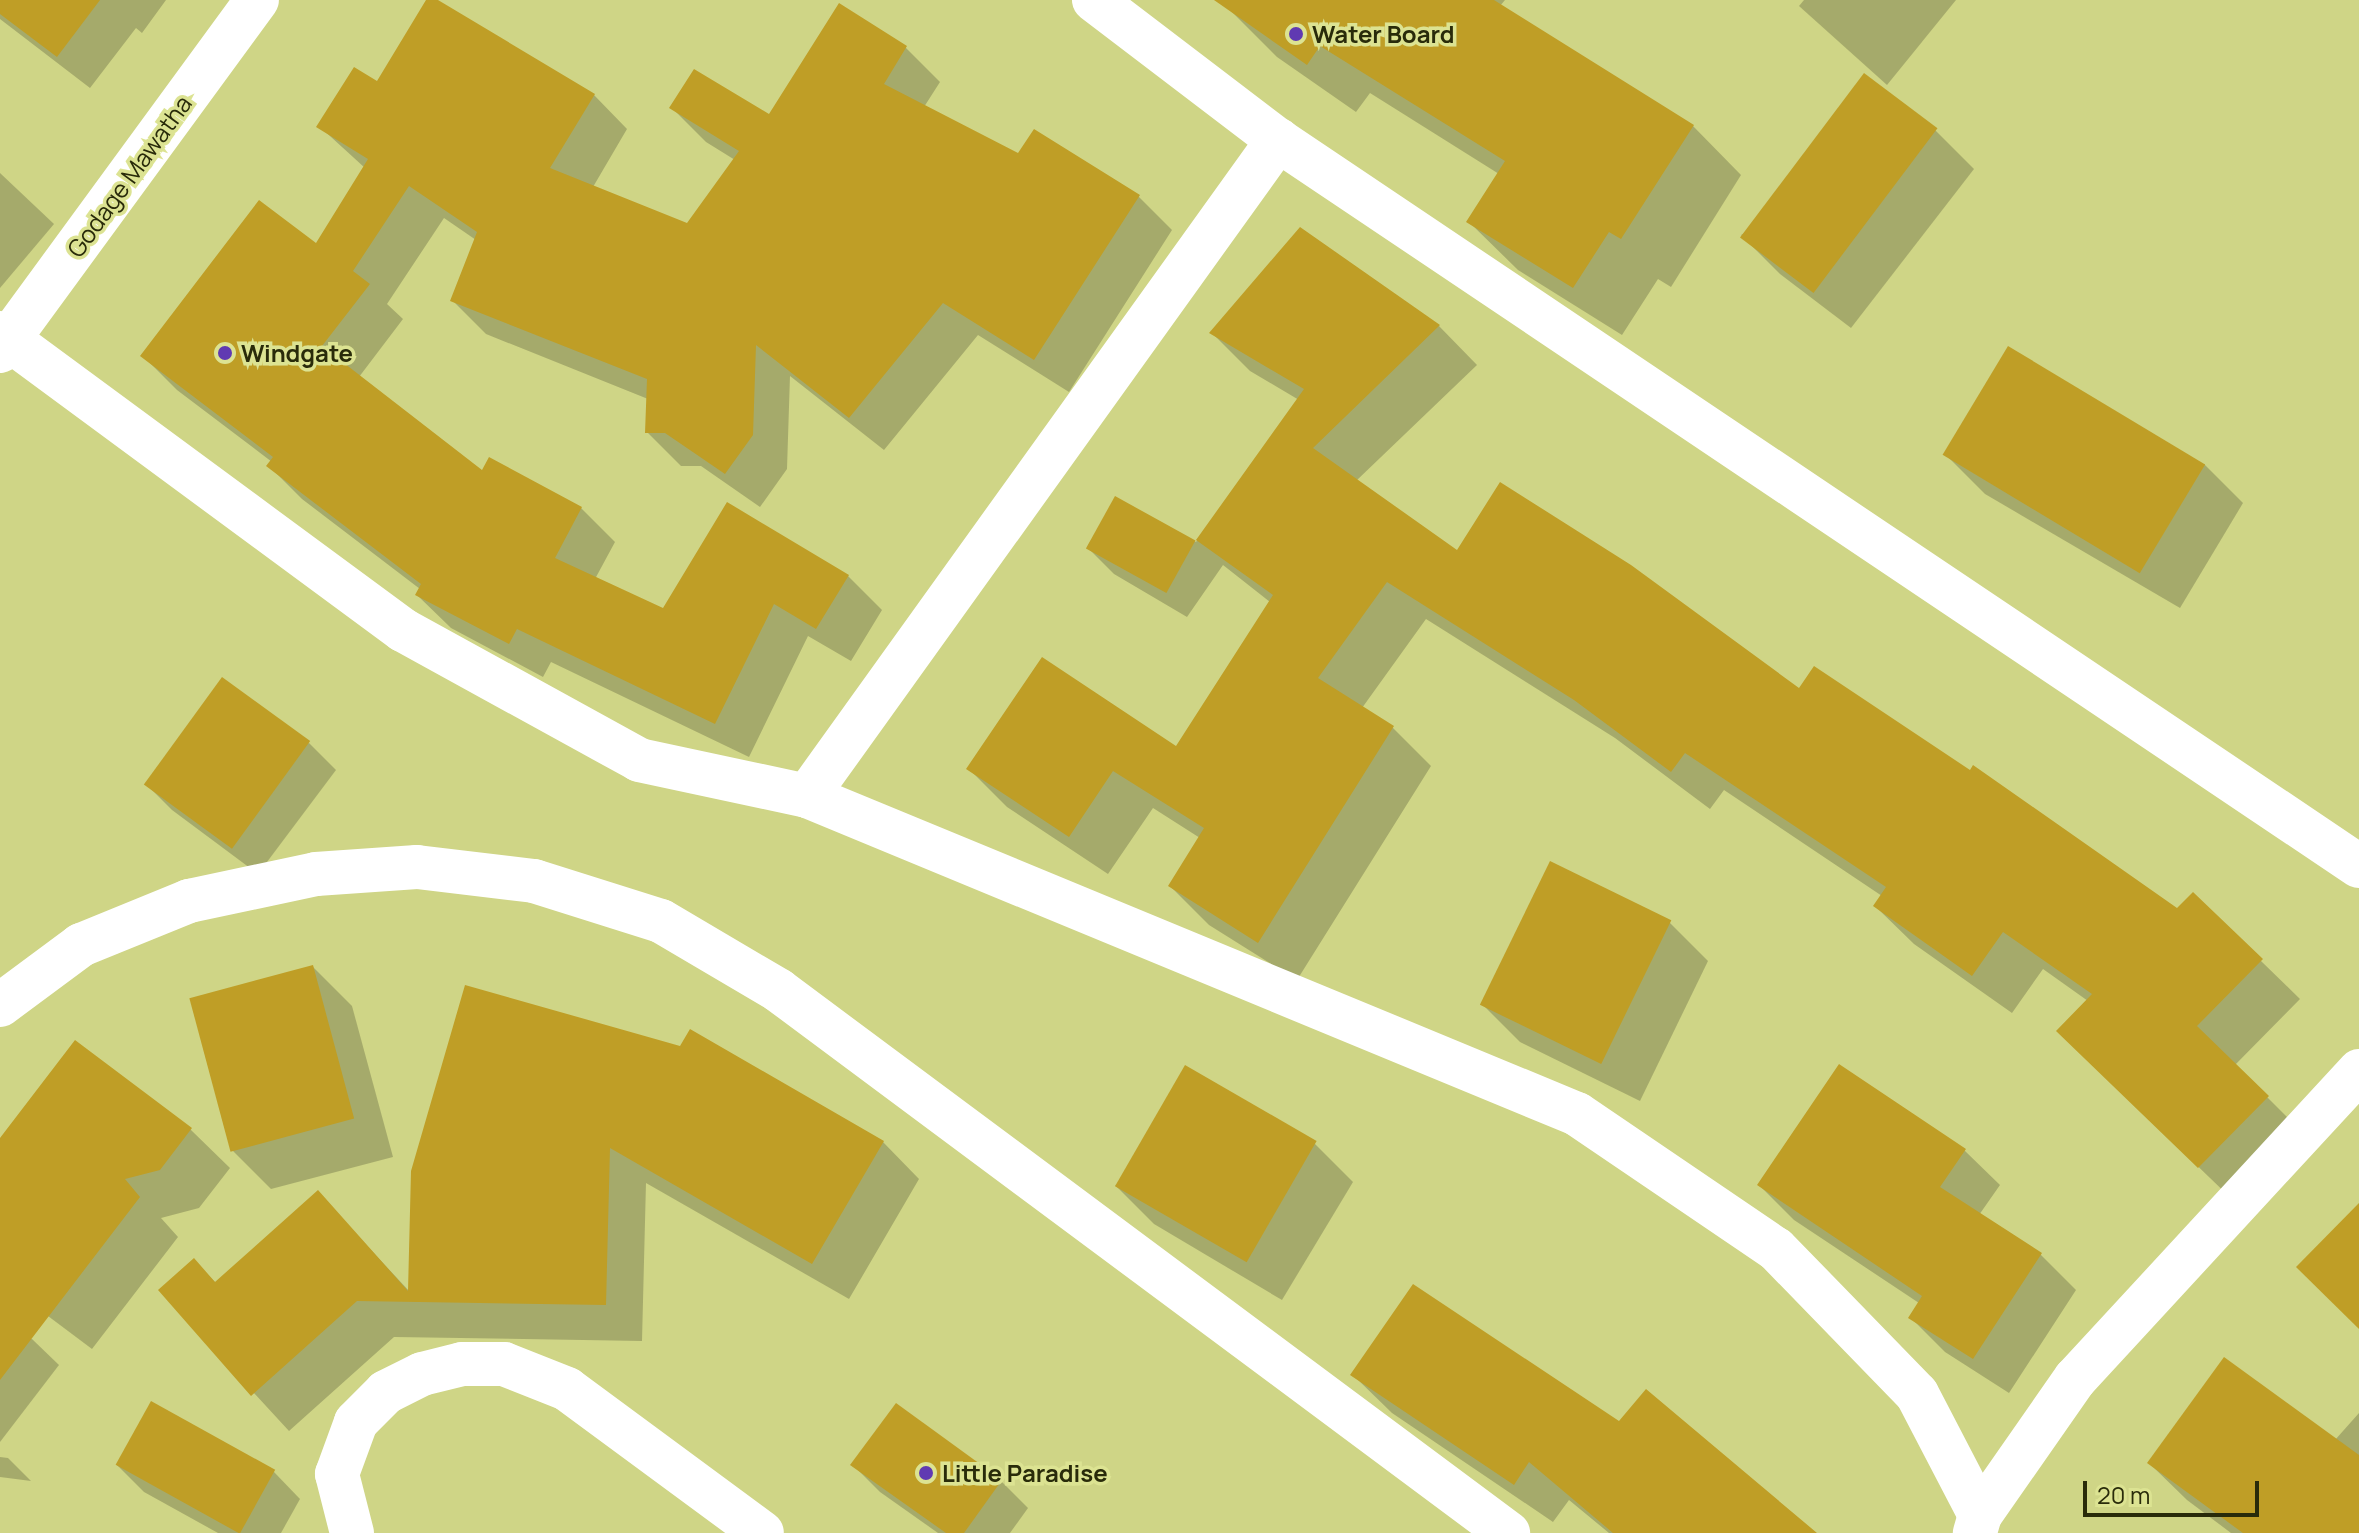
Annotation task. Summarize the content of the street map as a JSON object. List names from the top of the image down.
{
  "streets": {
    "street": ["Godage Mawatha"]
  },
  "places": ["Water Board", "Windgate", "Little Paradise"],
  "scale_bar": "20 m"
}
